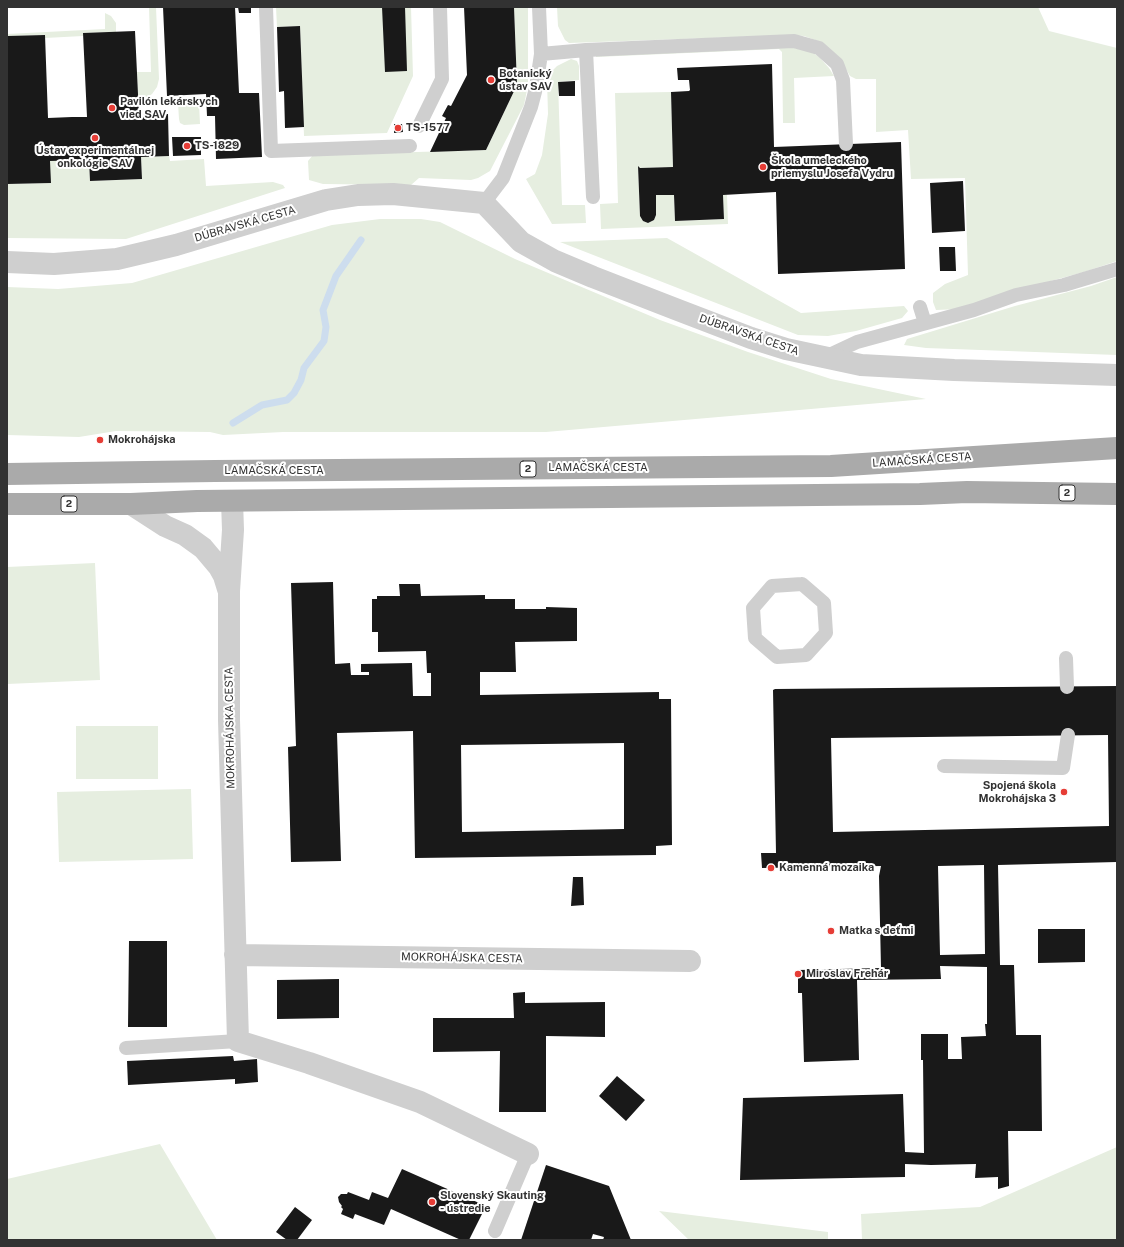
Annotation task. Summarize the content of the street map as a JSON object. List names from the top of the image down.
{
  "streets": {
    "main road": ["LAMAČSKÁ CESTA", "2"],
    "street": ["DÚBRAVSKÁ CESTA", "MOKROHÁJSKA CESTA"]
  },
  "crossings": [
    ["2", "MOKROHÁJSKA CESTA"]
  ],
  "places": [
    "Botanický ústav SAV",
    "Pavilón lekárskych vied SAV",
    "TS-1577",
    "Ústav experimentálnej onkológie SAV",
    "TS-1829",
    "Škola umeleckého priemyslu Josefa Vydru",
    "Mokrohájska",
    "Spojená škola Mokrohájska 3",
    "Kamenná mozaika",
    "Matka s deťmi",
    "Miroslav Frehár",
    "Slovenský Skauting - ústredie"
  ]
}
